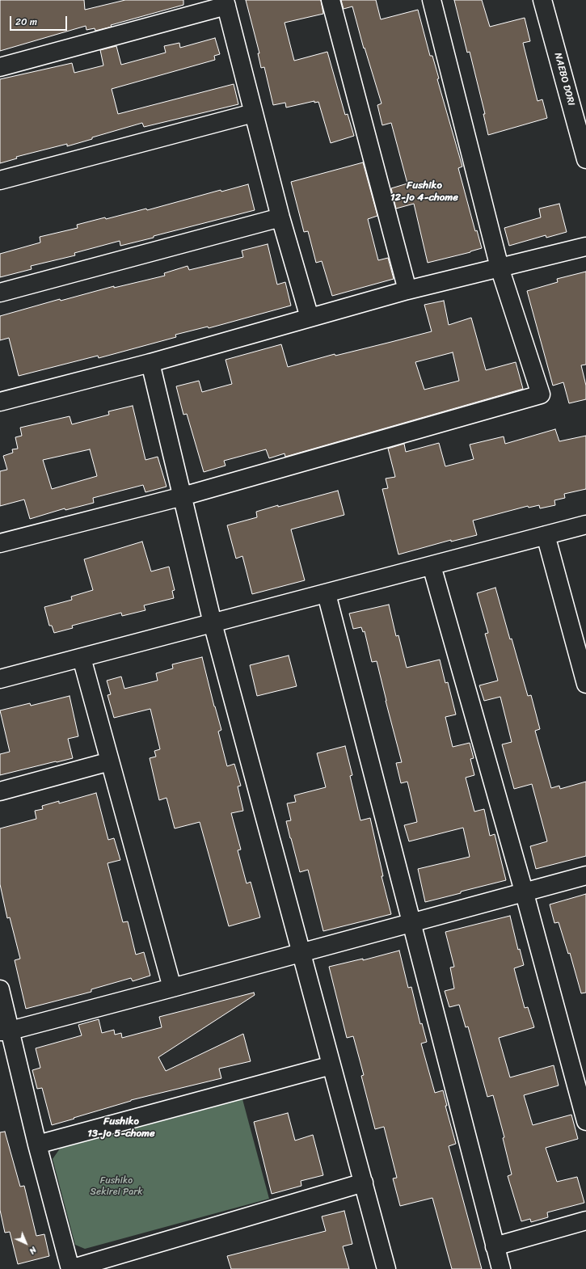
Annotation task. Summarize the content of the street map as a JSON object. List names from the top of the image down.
{
  "streets": {
    "street": ["NAEBO DORI"]
  },
  "districts": ["Fushiko 12-jo 4-chome", "Fushiko 13-jo 5-chome"],
  "parks": ["Fushiko Sekirei Park"],
  "scale_bar": "20 m",
  "north": "bottom right"
}
